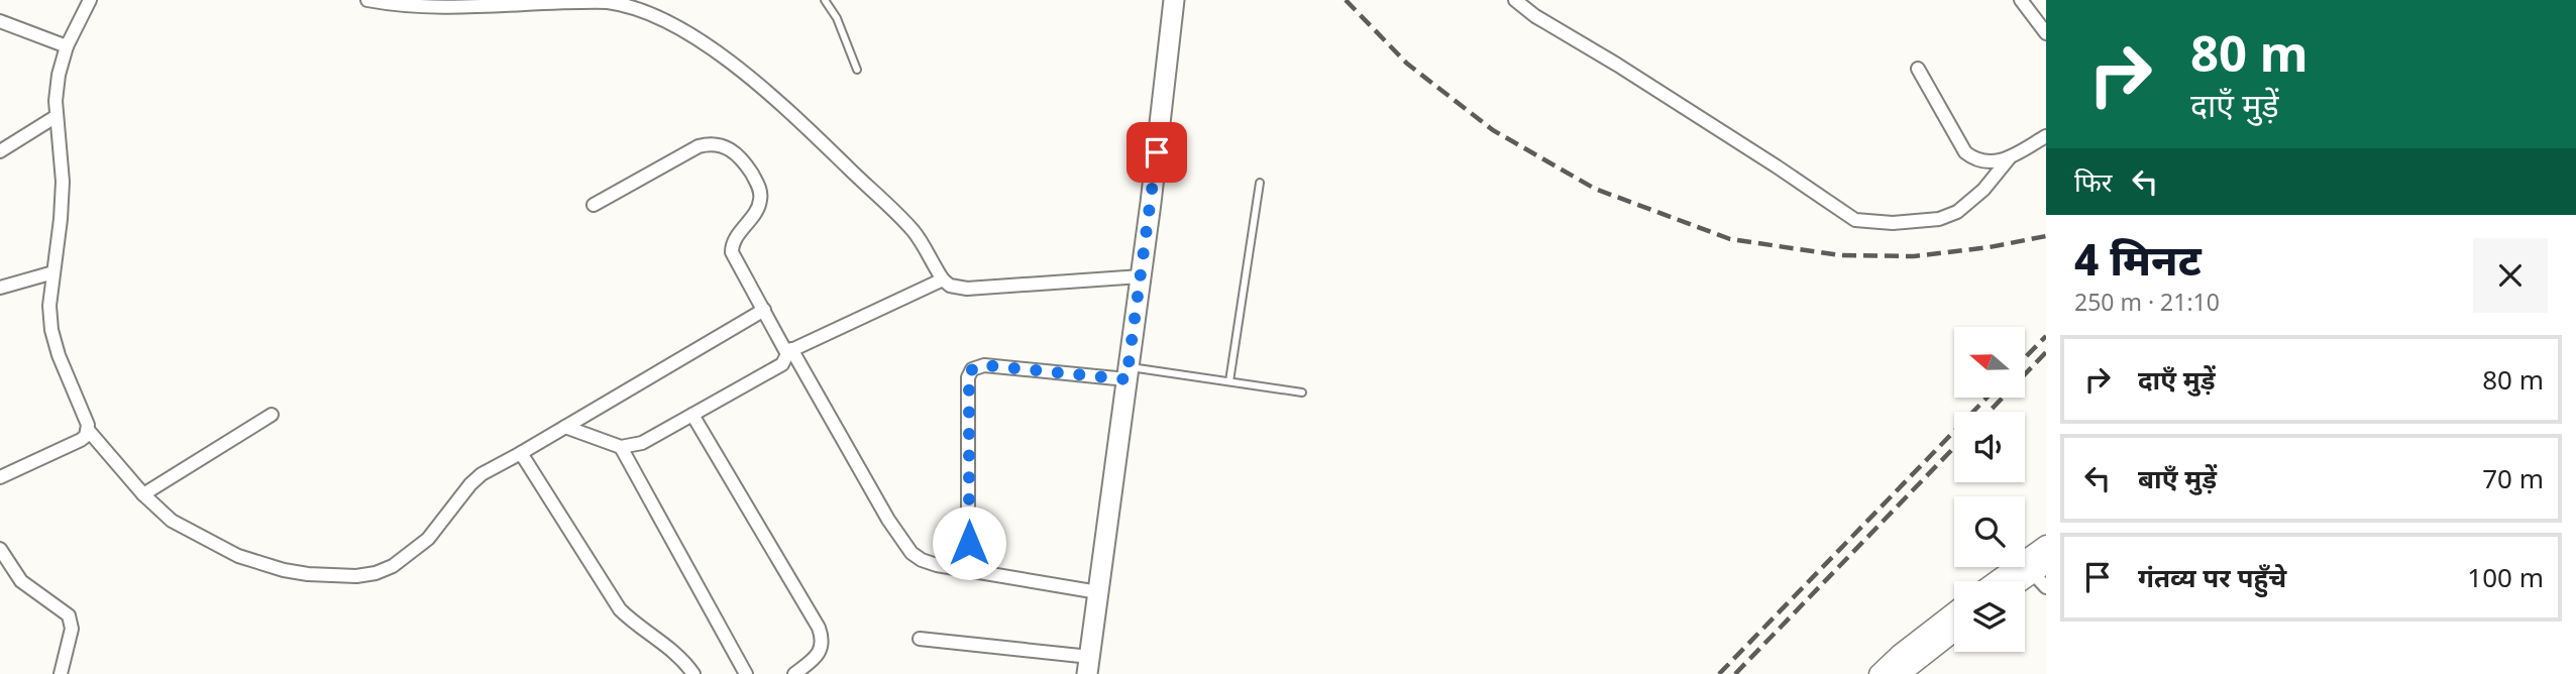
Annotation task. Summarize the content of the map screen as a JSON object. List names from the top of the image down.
{
  "north": "left",
  "page": {
    "turn": ["80 m", "दाएँ मुड़ें"],
    "then": "फिर",
    "heading": ["4 मिनट", "250 m · 21:10"],
    "list": [
      {
        "name": "दाएँ मुड़ें",
        "value": "80 m"
      },
      {
        "name": "बाएँ मुड़ें",
        "value": "70 m"
      },
      {
        "name": "गंतव्य पर पहुँचे",
        "value": "100 m"
      }
    ]
  }
}
